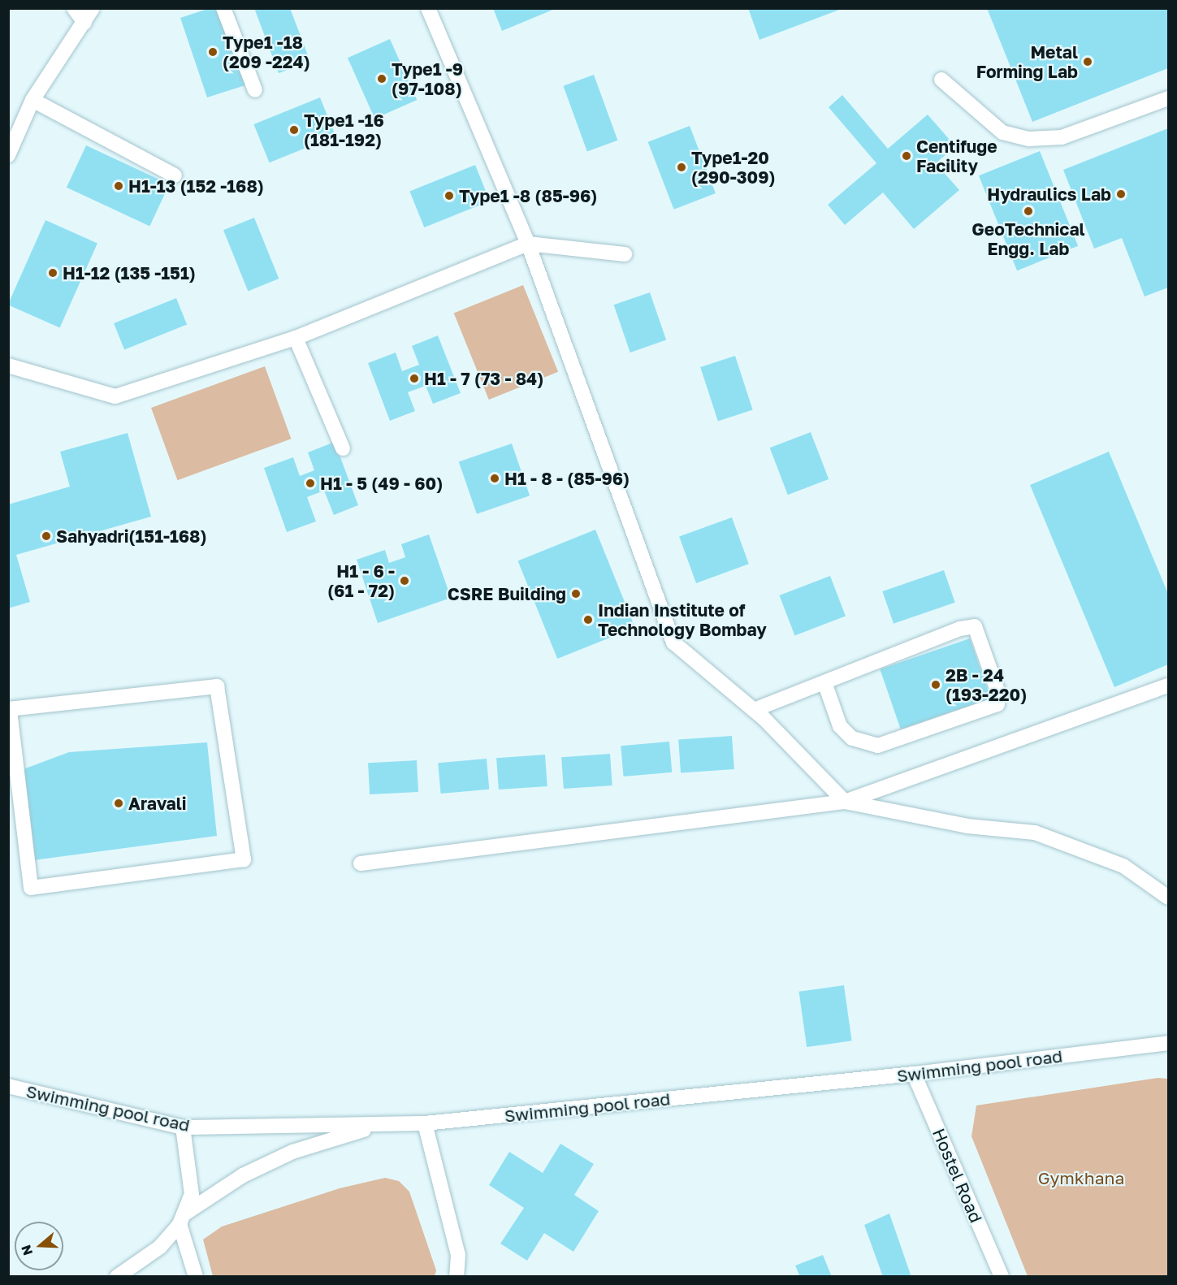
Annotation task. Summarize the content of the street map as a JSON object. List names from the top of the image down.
{
  "streets": {
    "lane": ["Swimming pool road", "Hostel Road"]
  },
  "crossings": [
    ["Swimming pool road", "Hostel Road"]
  ],
  "parks": ["Gymkhana"],
  "places": [
    "Type1 -18 (209 -224)",
    "Metal Forming Lab",
    "Type1 -9 (97-108)",
    "Type1 -16 (181-192)",
    "Centifuge Facility",
    "Type1-20 (290-309)",
    "H1-13 (152 -168)",
    "Hydraulics Lab",
    "Type1 -8 (85-96)",
    "GeoTechnical Engg. Lab",
    "H1-12 (135 -151)",
    "H1 - 7 (73 - 84)",
    "H1 - 8 - (85-96)",
    "H1 - 5 (49 - 60)",
    "Sahyadri(151-168)",
    "H1 - 6 - (61 - 72)",
    "CSRE Building",
    "Indian Institute of Technology Bombay",
    "2B - 24 (193-220)",
    "Aravali"
  ],
  "north": "left"
}
